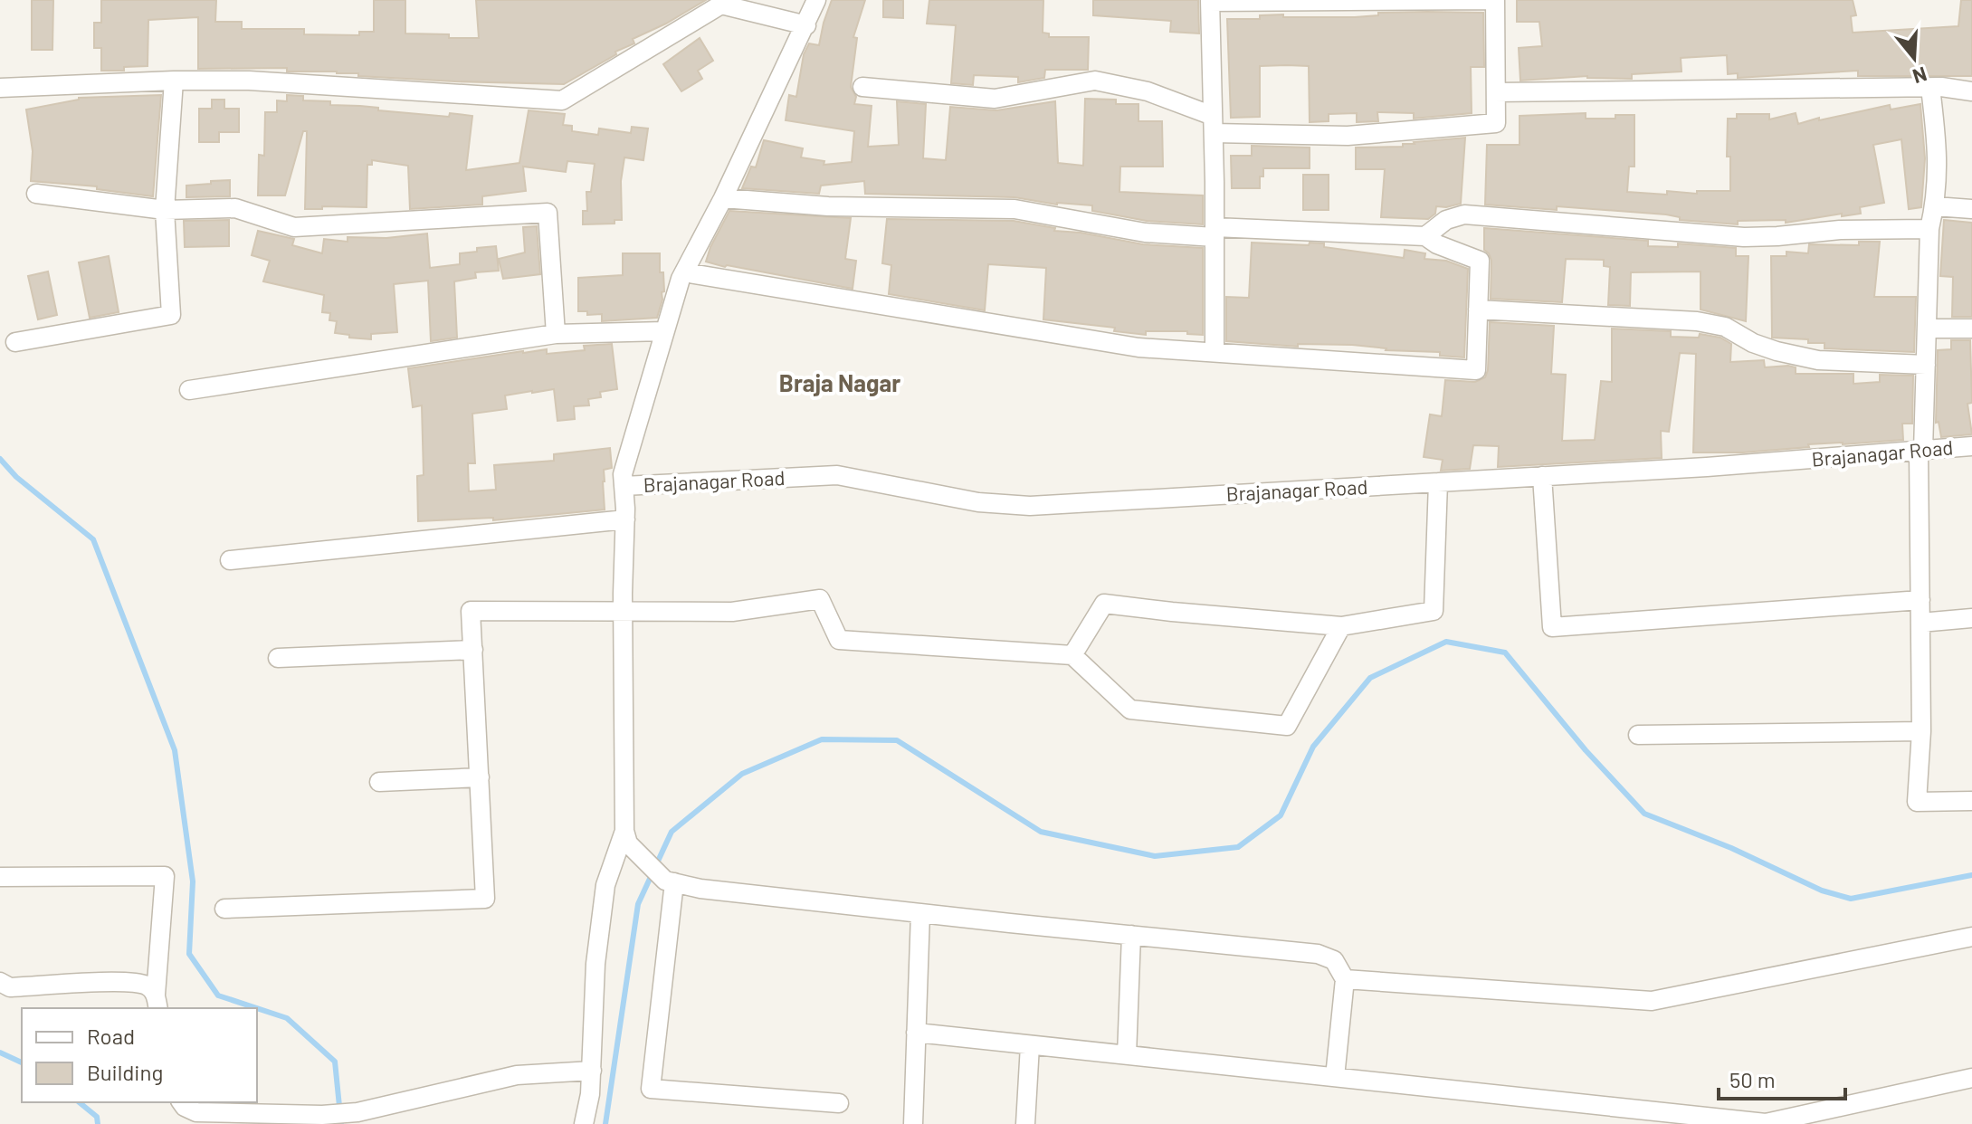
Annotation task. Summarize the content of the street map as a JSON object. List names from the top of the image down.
{
  "streets": {
    "street": ["Brajanagar Road"]
  },
  "districts": ["Braja Nagar"],
  "legend": ["Road", "Building"],
  "scale_bar": "50 m",
  "north": "bottom"
}
